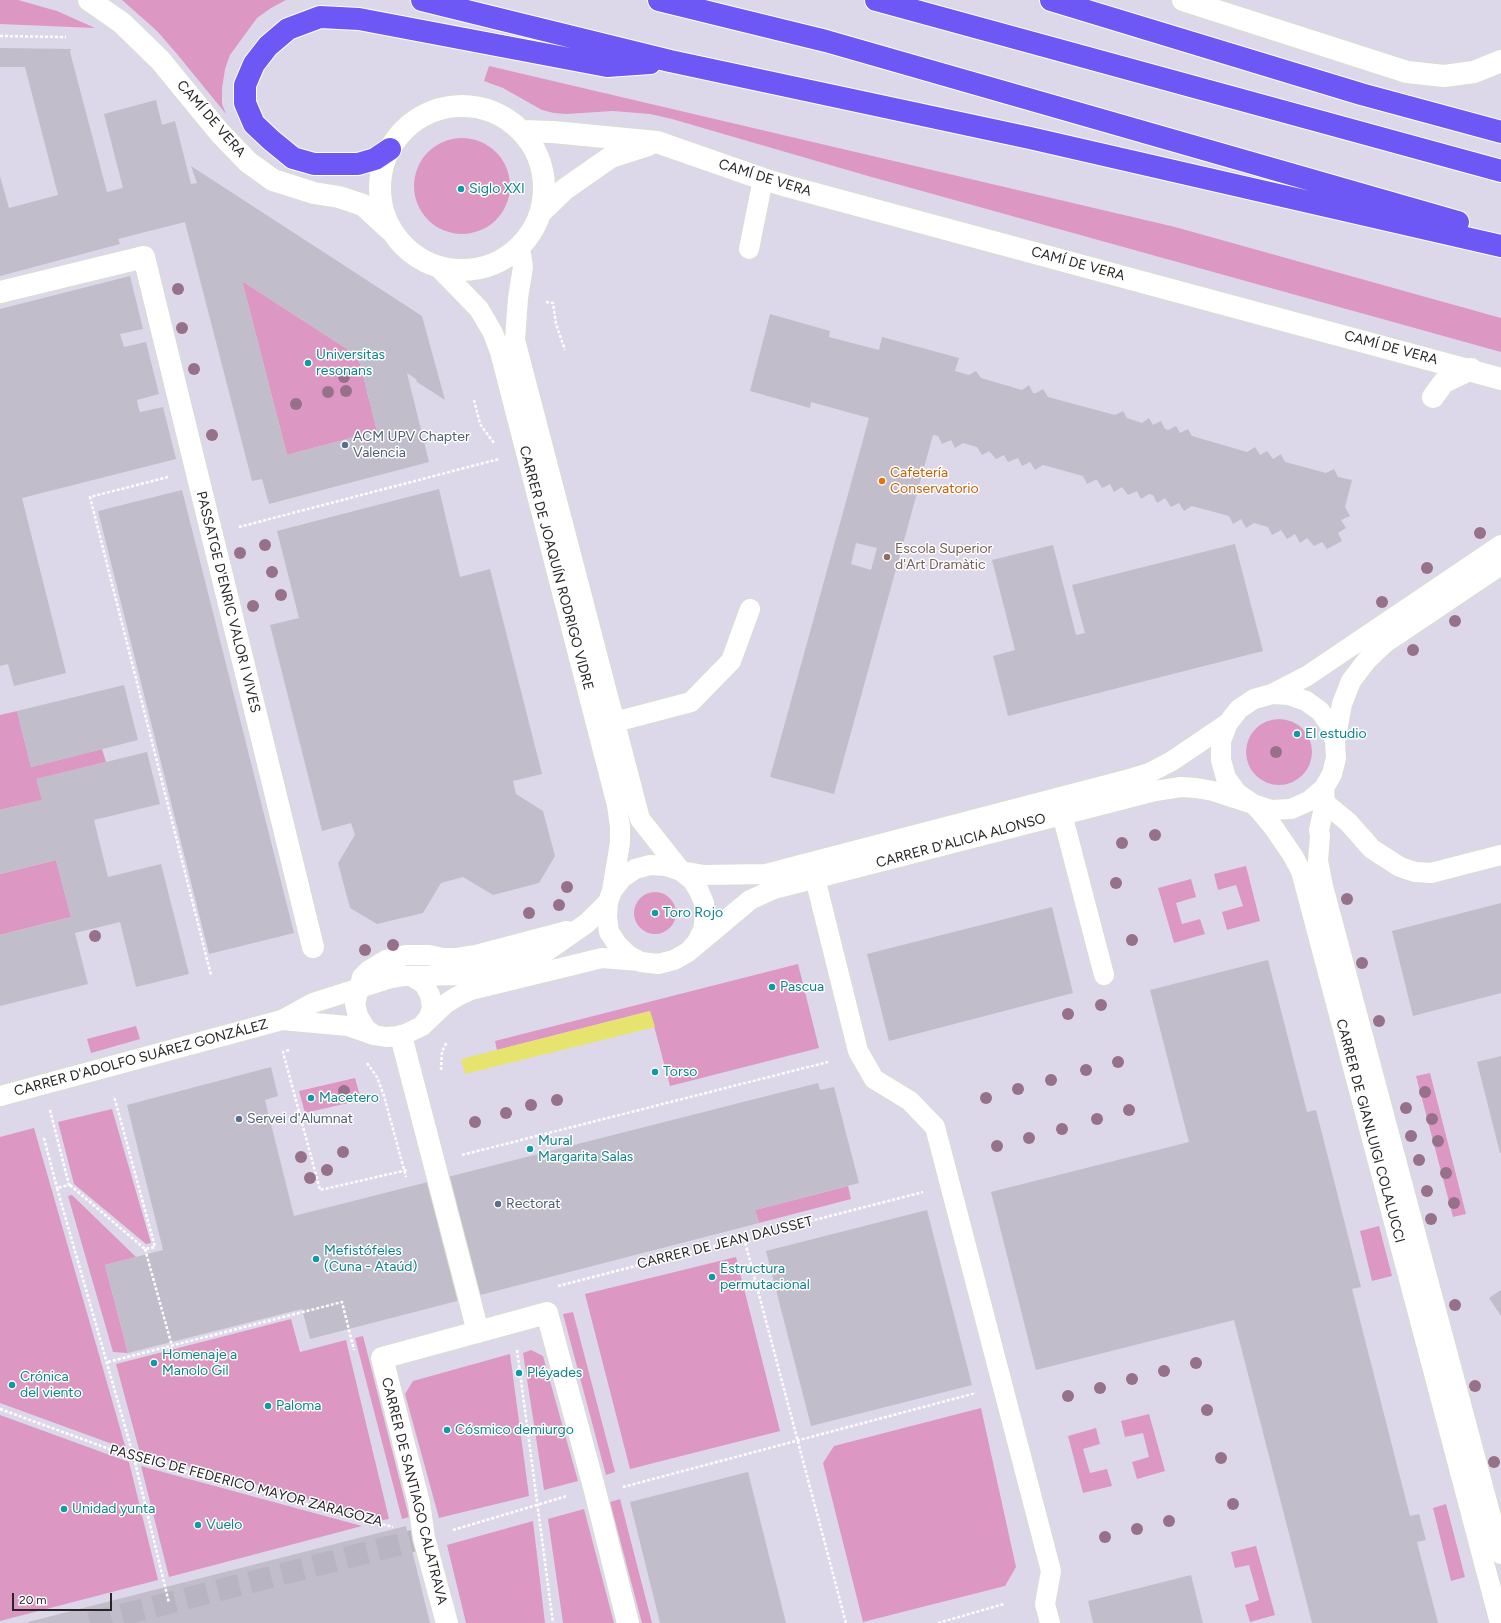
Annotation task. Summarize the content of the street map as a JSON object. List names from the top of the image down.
{
  "streets": {
    "street": ["CAMÍ DE VERA", "PASSATGE D'ENRIC VALOR I VIVES", "CARRER DE SANTIAGO CALATRAVA"],
    "lane": [
      "CARRER DE JOAQUÍN RODRIGO VIDRE",
      "CARRER D'ALICIA ALONSO",
      "CARRER D'ADOLFO SUÁREZ GONZÁLEZ",
      "CARRER DE GIANLUIGI COLALUCCI"
    ],
    "path": ["CARRER DE JEAN DAUSSET", "PASSEIG DE FEDERICO MAYOR ZARAGOZA"]
  },
  "crossings": [
    ["CARRER DE JOAQUÍN RODRIGO VIDRE", "CARRER D'ALICIA ALONSO"],
    ["CARRER D'ALICIA ALONSO", "CARRER DE GIANLUIGI COLALUCCI"],
    ["PASSEIG DE FEDERICO MAYOR ZARAGOZA", "CARRER DE SANTIAGO CALATRAVA"]
  ],
  "places": [
    "Siglo XXI",
    "Universitas resonans",
    "ACM UPV Chapter Valencia",
    "Cafetería Conservatorio",
    "Escola Superior d'Art Dramàtic",
    "El estudio",
    "Toro Rojo",
    "Pascua",
    "Torso",
    "Macetero",
    "Servei d'Alumnat",
    "Mural Margarita Salas",
    "Rectorat",
    "Mefistófeles (Cuna - Ataúd)",
    "Estructura permutacional",
    "Homenaje a Manolo Gil",
    "Pléyades",
    "Crónica del viento",
    "Paloma",
    "Cósmico demiurgo",
    "Unidad yunta",
    "Vuelo"
  ],
  "scale_bar": "20 m"
}
